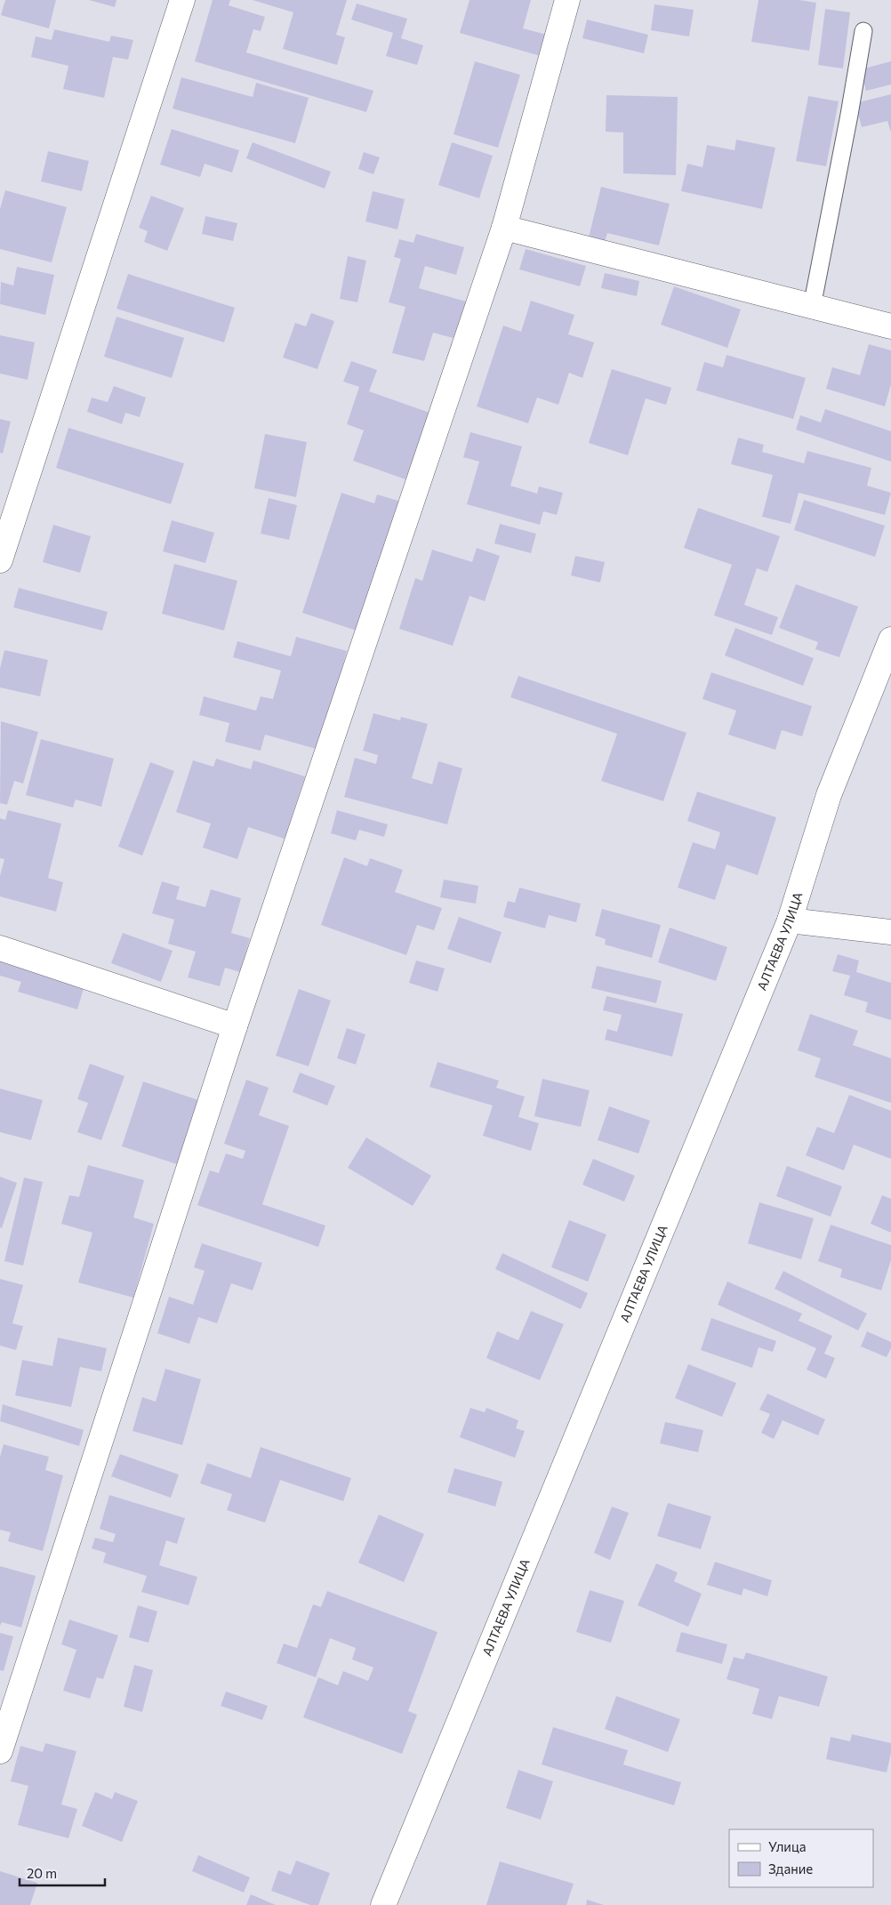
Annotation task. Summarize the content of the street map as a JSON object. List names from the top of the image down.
{
  "streets": {
    "street": ["АЛТАЕВА УЛИЦА"]
  },
  "legend": ["Улица", "Здание"],
  "scale_bar": "20 m"
}
